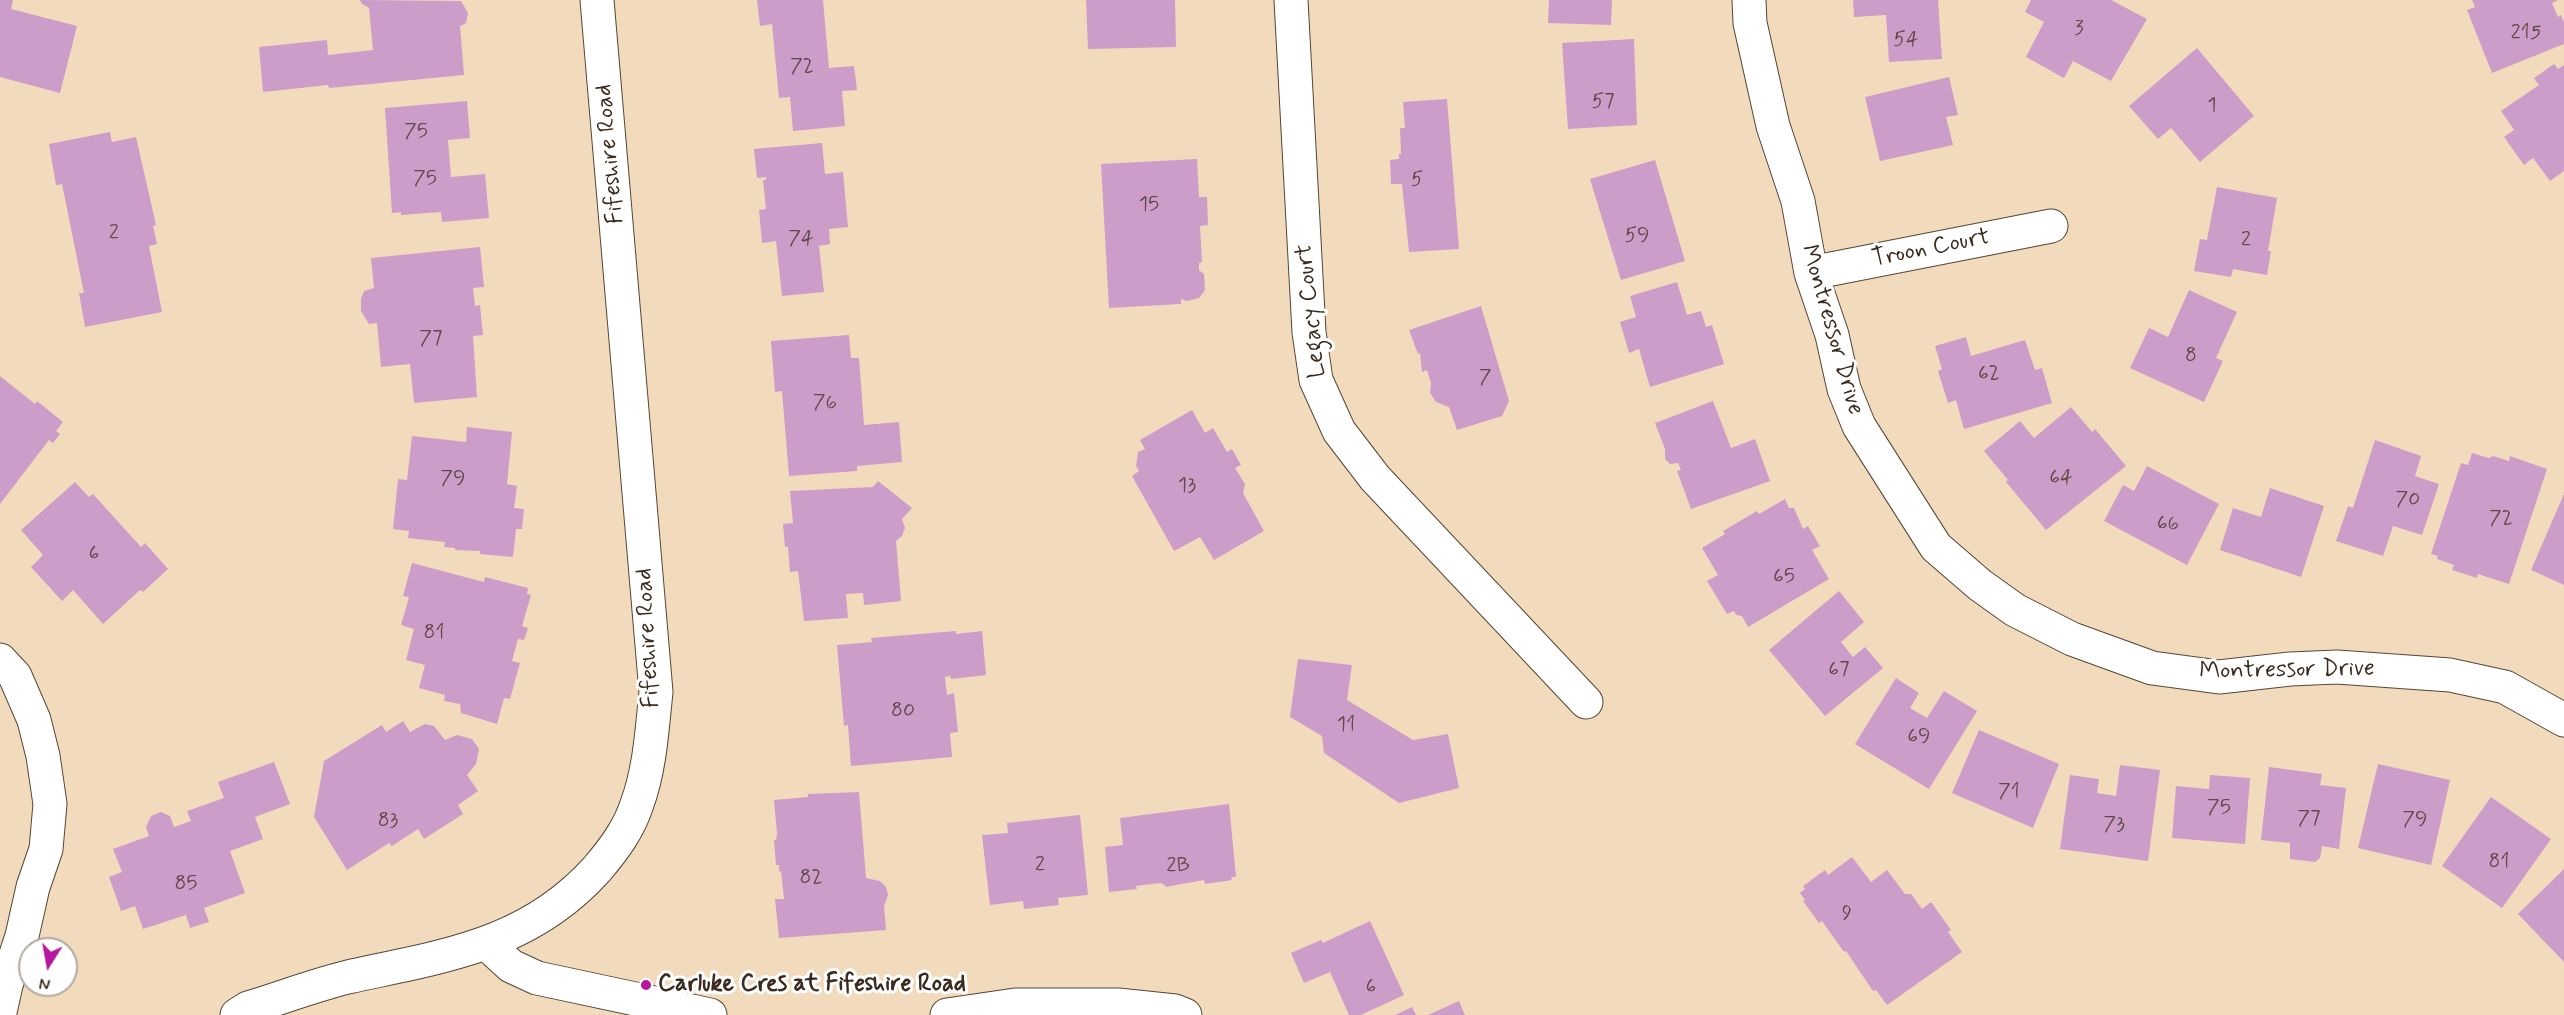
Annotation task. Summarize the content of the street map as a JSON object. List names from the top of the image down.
{
  "streets": {
    "street": [
      "Fifeshire Road",
      "Troon Court",
      "Legacy Court",
      "Montressor Drive"
    ]
  },
  "crossings": [
    ["Troon Court", "Montressor Drive"]
  ],
  "places": ["Carluke Cres at Fifeshire Road"],
  "house_numbers": [
    "3",
    "215",
    "54",
    "72",
    "57",
    "1",
    "75",
    "75",
    "5",
    "15",
    "2",
    "59",
    "74",
    "2",
    "77",
    "8",
    "62",
    "7",
    "76",
    "64",
    "79",
    "13",
    "70",
    "72",
    "66",
    "6",
    "65",
    "81",
    "67",
    "80",
    "11",
    "69",
    "71",
    "75",
    "77",
    "79",
    "83",
    "73",
    "81",
    "2",
    "2B",
    "82",
    "85",
    "9",
    "6"
  ],
  "north": "bottom"
}
